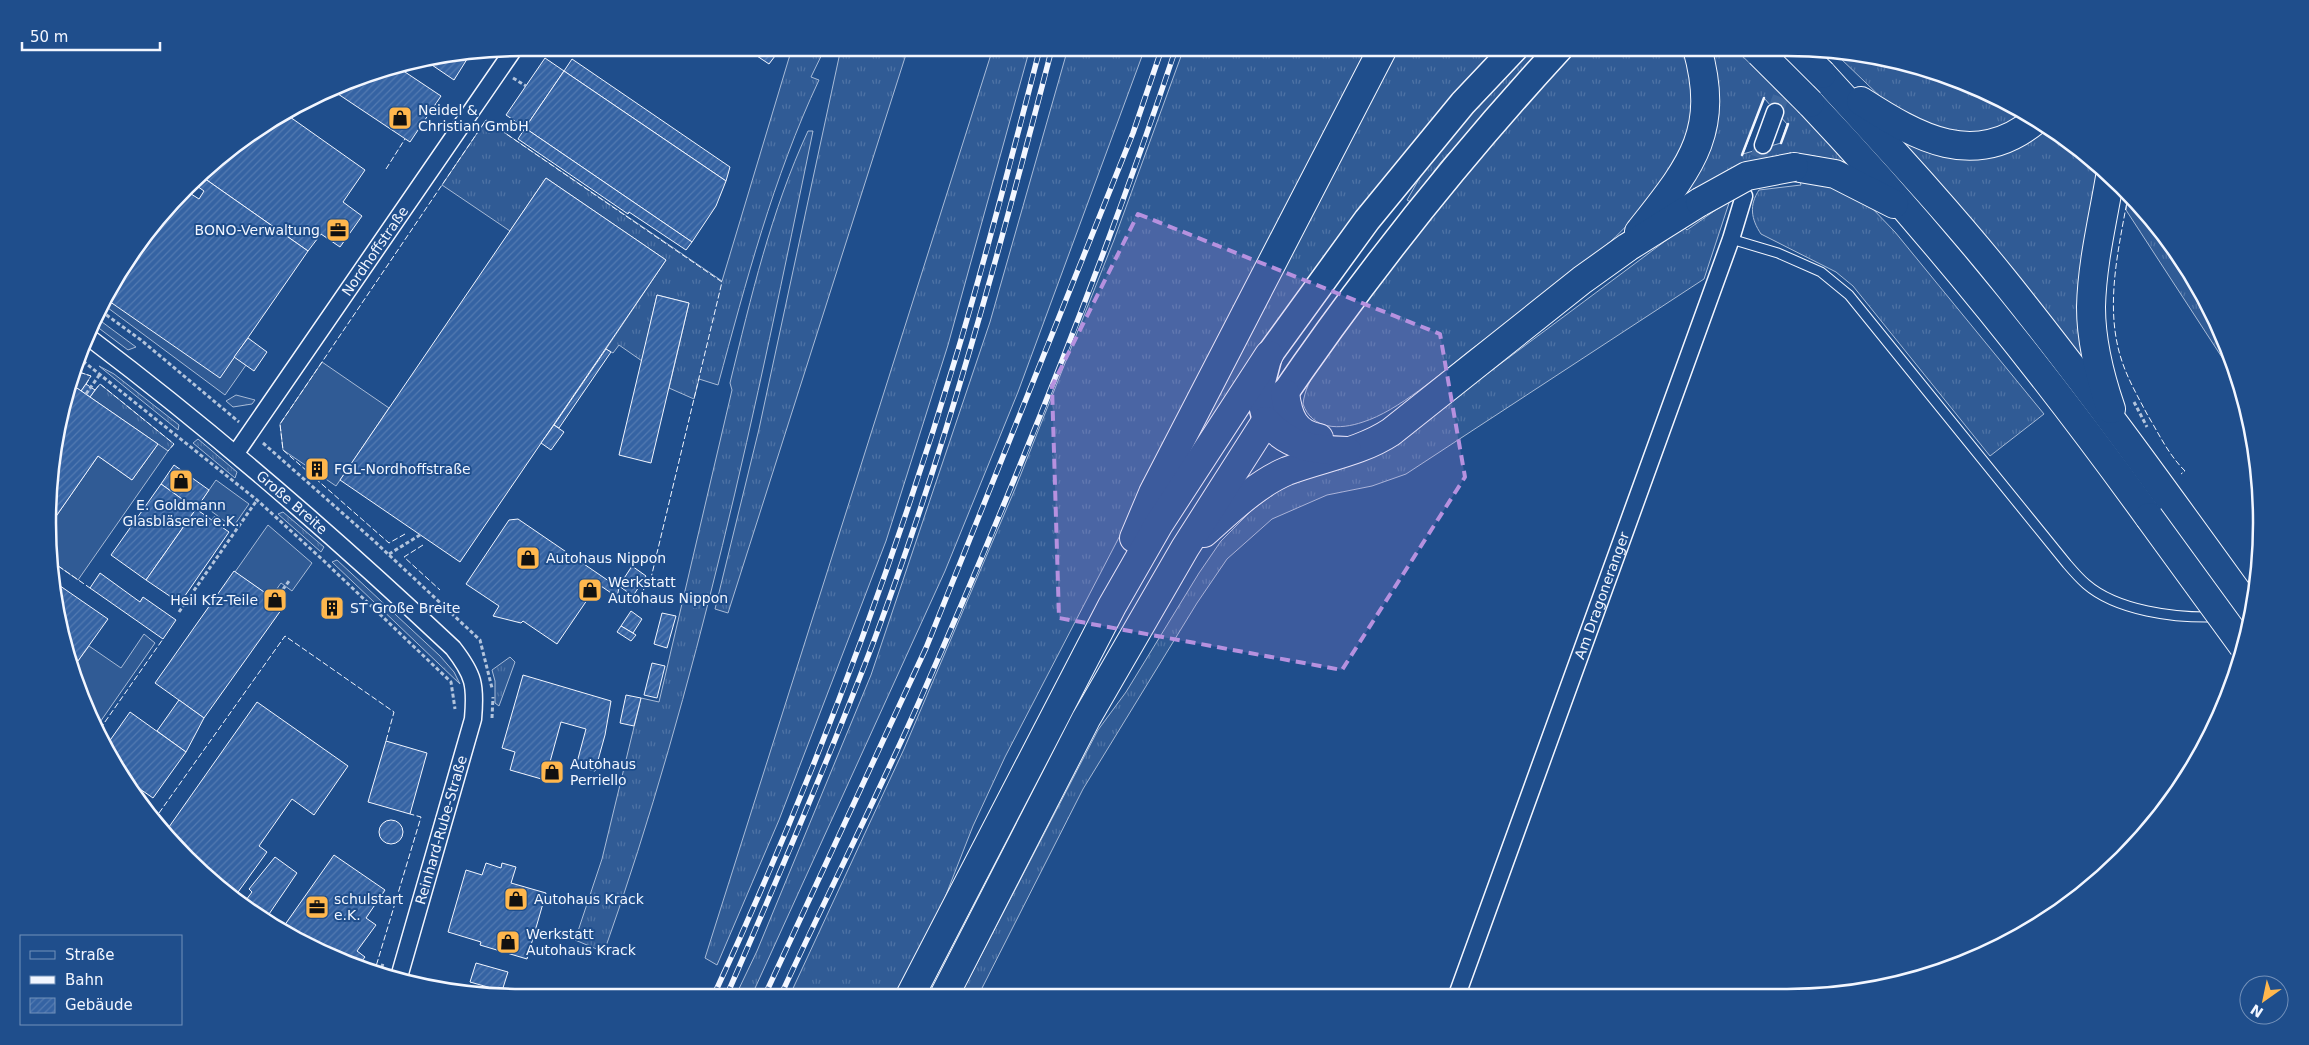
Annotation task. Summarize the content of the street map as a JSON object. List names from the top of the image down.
{
  "streets": {
    "street": [
      "Nordhoffstraße",
      "Große Breite",
      "Am Dragoneranger",
      "Reinhard-Rube-Straße"
    ]
  },
  "crossings": [
    ["Nordhoffstraße", "Große Breite"],
    ["Große Breite", "Reinhard-Rube-Straße"]
  ],
  "places": {
    "shop": [
      "Neidel & Christian GmbH",
      "E. Goldmann Glasbläserei e.K.",
      "Autohaus Nippon",
      "Werkstatt Autohaus Nippon",
      "Heil Kfz-Teile",
      "Autohaus Perriello",
      "Autohaus Krack",
      "Werkstatt Autohaus Krack"
    ],
    "office": ["BONO-Verwaltung", "schulstart e.K."],
    "building": ["FGL-Nordhoffstraße", "ST Große Breite"]
  },
  "legend": ["Straße", "Bahn", "Gebäude"],
  "scale_bar": "50 m",
  "north": "bottom left"
}
